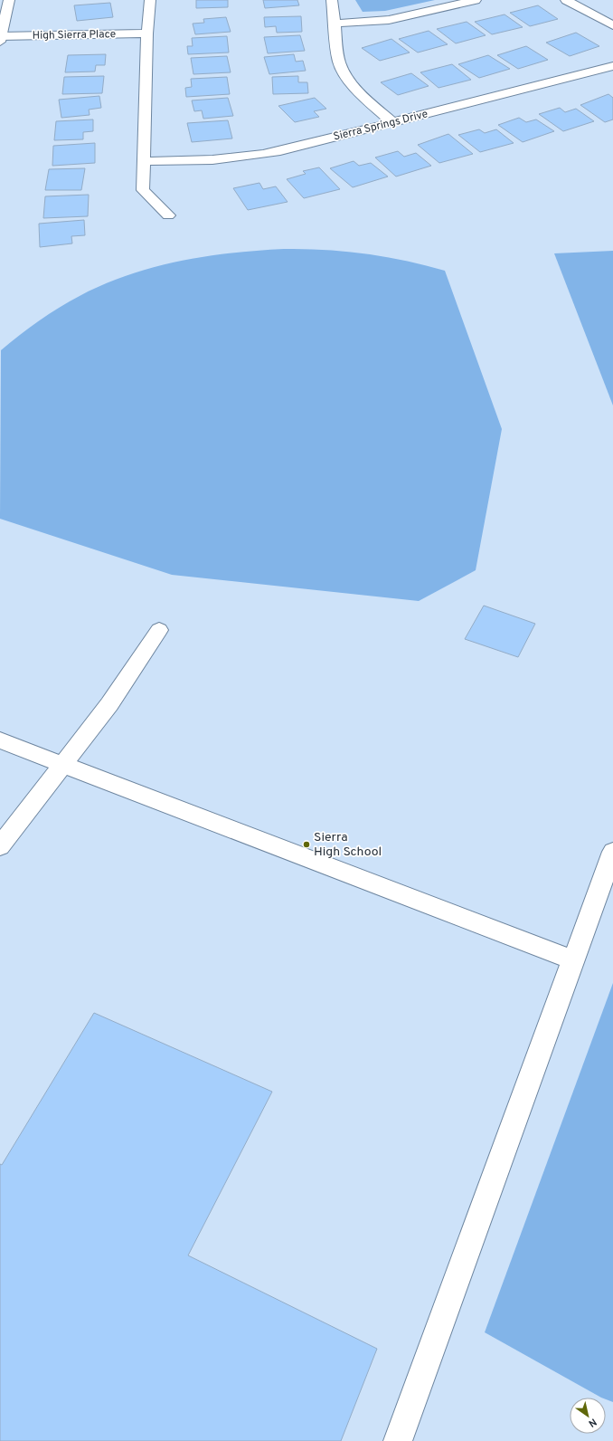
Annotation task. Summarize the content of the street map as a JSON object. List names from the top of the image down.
{
  "streets": {
    "street": ["High Sierra Place", "Sierra Springs Drive"]
  },
  "places": ["Sierra High School"],
  "north": "bottom right"
}
